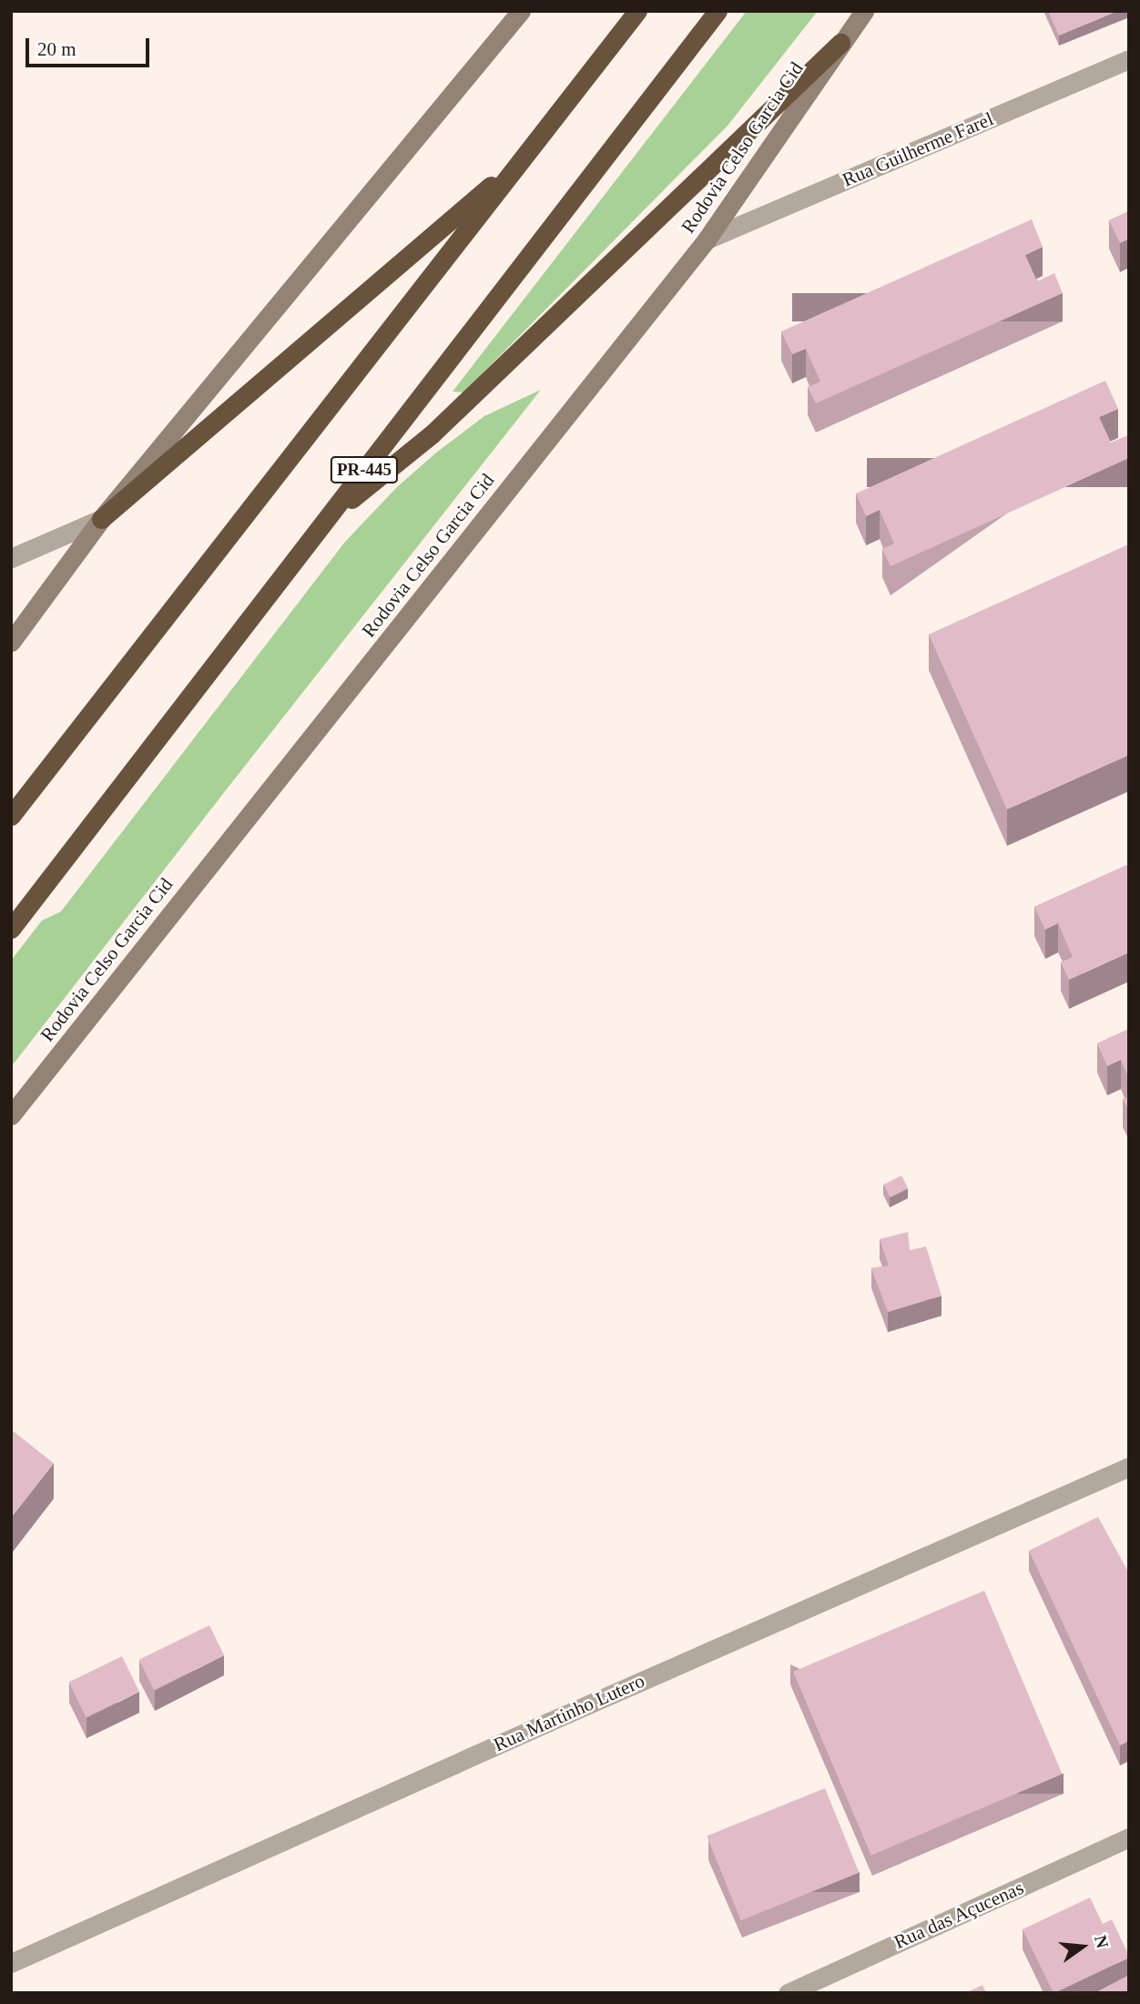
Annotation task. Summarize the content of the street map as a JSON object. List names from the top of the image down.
{
  "streets": {
    "highway": ["PR-445"],
    "street": [
      "Rodovia Celso Garcia Cid",
      "Rua Guilherme Farel",
      "Rua Martinho Lutero",
      "Rua das Açucenas"
    ]
  },
  "crossings": [
    ["Rodovia Celso Garcia Cid", "Rua Guilherme Farel"]
  ],
  "scale_bar": "20 m",
  "north": "right"
}
